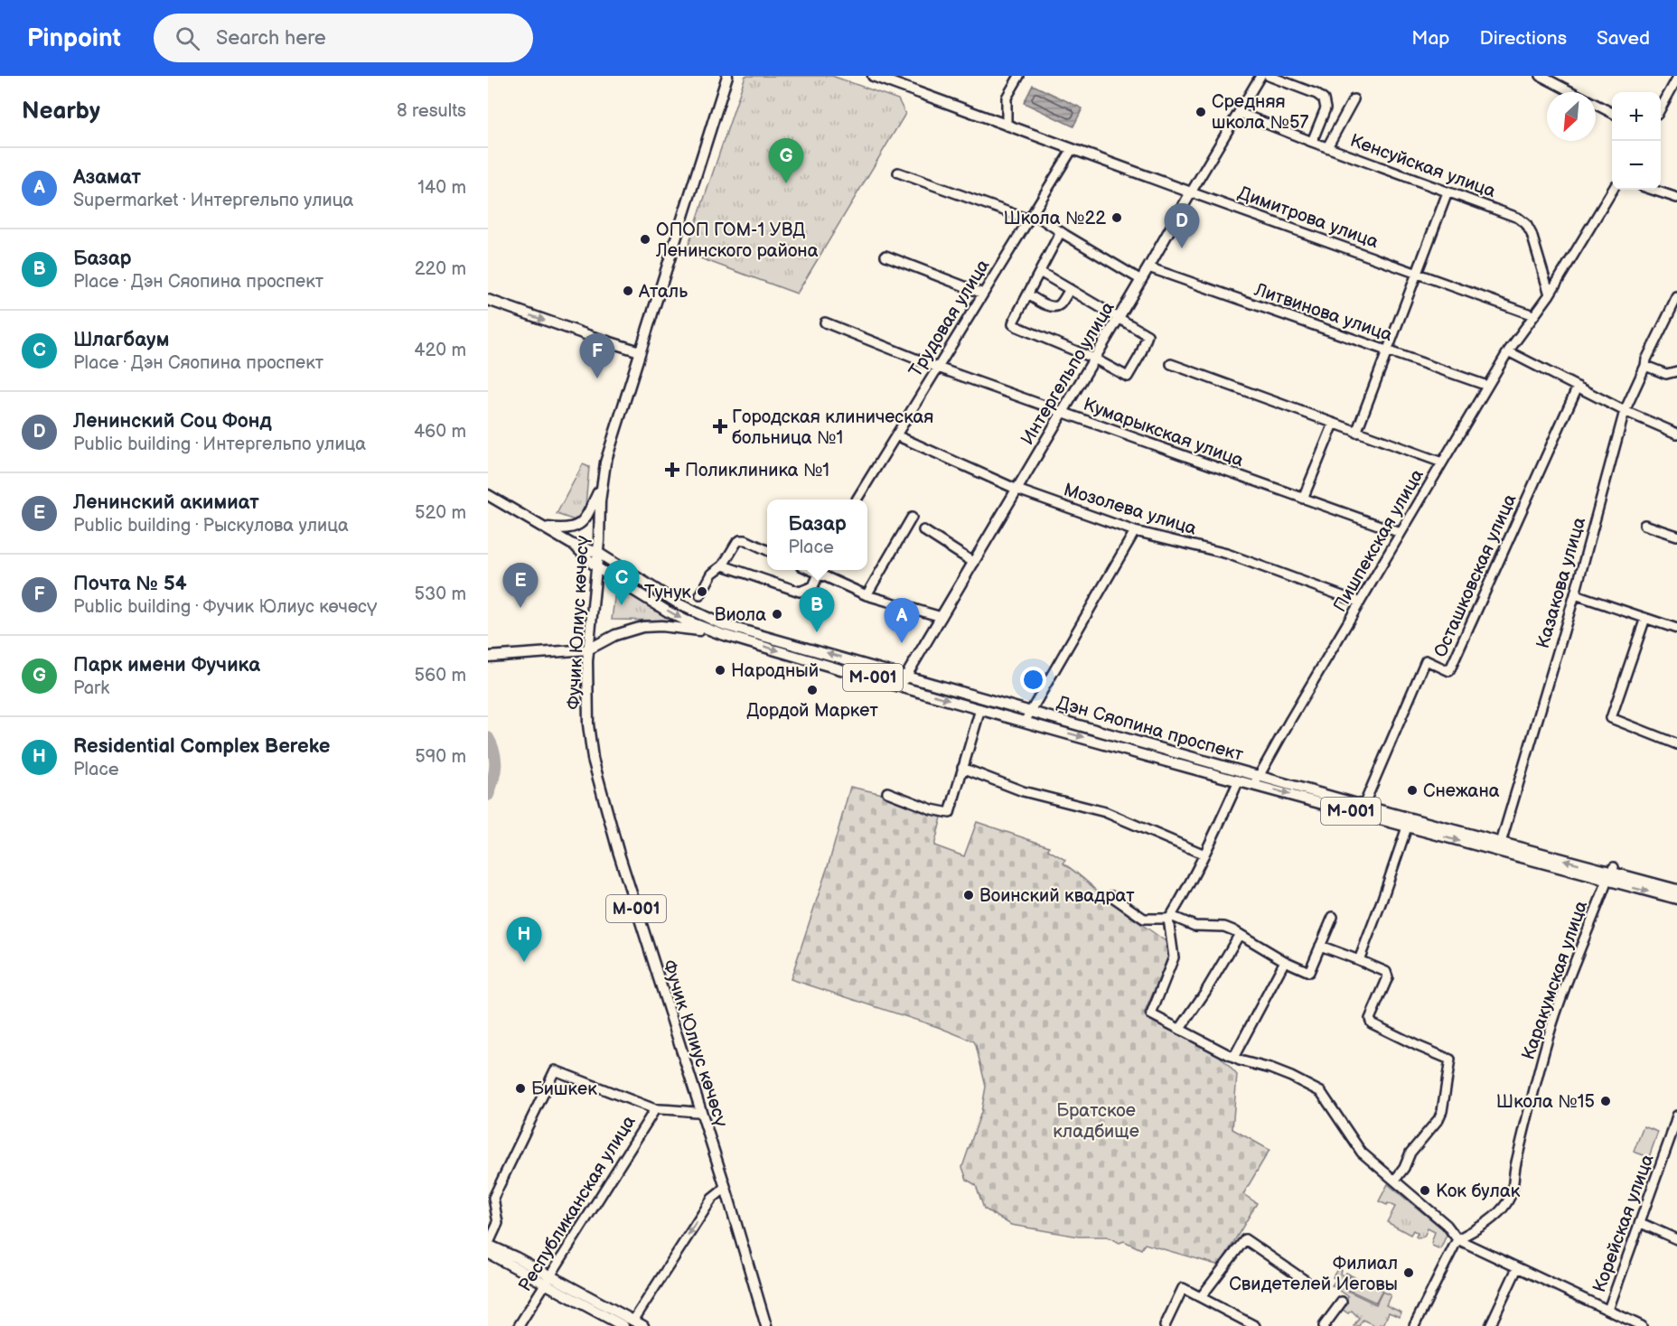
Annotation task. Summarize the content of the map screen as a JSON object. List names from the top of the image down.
{
  "streets": {
    "main road": [
      "Димитрова улица",
      "Интергельпо улица",
      "Фучик Юлиус көчөсү",
      "M-001",
      "Дэн Сяопина проспект",
      "М-001"
    ],
    "street": [
      "Кенсуйская улица",
      "Литвинова улица",
      "Трудовая улица",
      "Кумарыкская улица",
      "Мозолева улица",
      "Пишпекская улица",
      "Осташковская улица",
      "Казакова улица",
      "Каракумская улица",
      "Республиканская улица",
      "Корейская улица"
    ]
  },
  "crossings": [
    ["Кенсуйская улица", "Интергельпо улица"],
    ["Кенсуйская улица", "Пишпекская улица"],
    ["Димитрова улица", "Трудовая улица"],
    ["Димитрова улица", "Интергельпо улица"],
    ["Димитрова улица", "Пишпекская улица"],
    ["Литвинова улица", "Интергельпо улица"],
    ["Литвинова улица", "Пишпекская улица"],
    ["Трудовая улица", "Кумарыкская улица"],
    ["Трудовая улица", "Мозолева улица"],
    ["Интергельпо улица", "Кумарыкская улица"],
    ["Интергельпо улица", "Мозолева улица"],
    ["Интергельпо улица", "Дэн Сяопина проспект"],
    ["Кумарыкская улица", "Пишпекская улица"],
    ["Мозолева улица", "Пишпекская улица"],
    ["Пишпекская улица", "Дэн Сяопина проспект"],
    ["Осташковская улица", "Дэн Сяопина проспект"],
    ["Казакова улица", "Дэн Сяопина проспект"],
    ["Фучик Юлиус көчөсү", "Дэн Сяопина проспект"],
    ["Фучик Юлиус көчөсү", "Республиканская улица"],
    ["Дэн Сяопина проспект", "Каракумская улица"]
  ],
  "parks": ["Братское кладбище"],
  "places": {
    "other": [
      "Средняя школа №57",
      "Школа №22",
      "ОПОП ГОМ-1 УВД Ленинского района",
      "Аталь",
      "Тунук",
      "Виола",
      "Народный",
      "Дордой Маркет",
      "Снежана",
      "Воинский квадрат",
      "Бишкек",
      "Школа №15",
      "Кок булак",
      "Филиал Свидетелей Иеговы"
    ],
    "health": ["Городская клиническая больница №1", "Поликлиника №1"]
  },
  "north": "bottom left",
  "page": {
    "header": "Pinpoint",
    "search": "Search here",
    "nav": ["Map", "Directions", "Saved"],
    "heading": ["Nearby", "8 results"],
    "map_buttons": ["+", "−"],
    "pins": [
      "G",
      "D",
      "F",
      "C",
      "E",
      "B",
      "A",
      "H"
    ],
    "list": [
      {
        "mark": "A",
        "name": "Азамат",
        "note": "Supermarket · Интергельпо улица",
        "value": "140 m"
      },
      {
        "mark": "B",
        "name": "Базар",
        "note": "Place · Дэн Сяопина проспект",
        "value": "220 m"
      },
      {
        "mark": "C",
        "name": "Шлагбаум",
        "note": "Place · Дэн Сяопина проспект",
        "value": "420 m"
      },
      {
        "mark": "D",
        "name": "Ленинский Соц Фонд",
        "note": "Public building · Интергельпо улица",
        "value": "460 m"
      },
      {
        "mark": "E",
        "name": "Ленинский акимиат",
        "note": "Public building · Рыскулова улица",
        "value": "520 m"
      },
      {
        "mark": "F",
        "name": "Почта № 54",
        "note": "Public building · Фучик Юлиус көчөсү",
        "value": "530 m"
      },
      {
        "mark": "G",
        "name": "Парк имени Фучика",
        "note": "Park",
        "value": "560 m"
      },
      {
        "mark": "H",
        "name": "Residential Complex Bereke",
        "note": "Place",
        "value": "590 m"
      }
    ],
    "popup": ["Базар", "Place"]
  }
}
